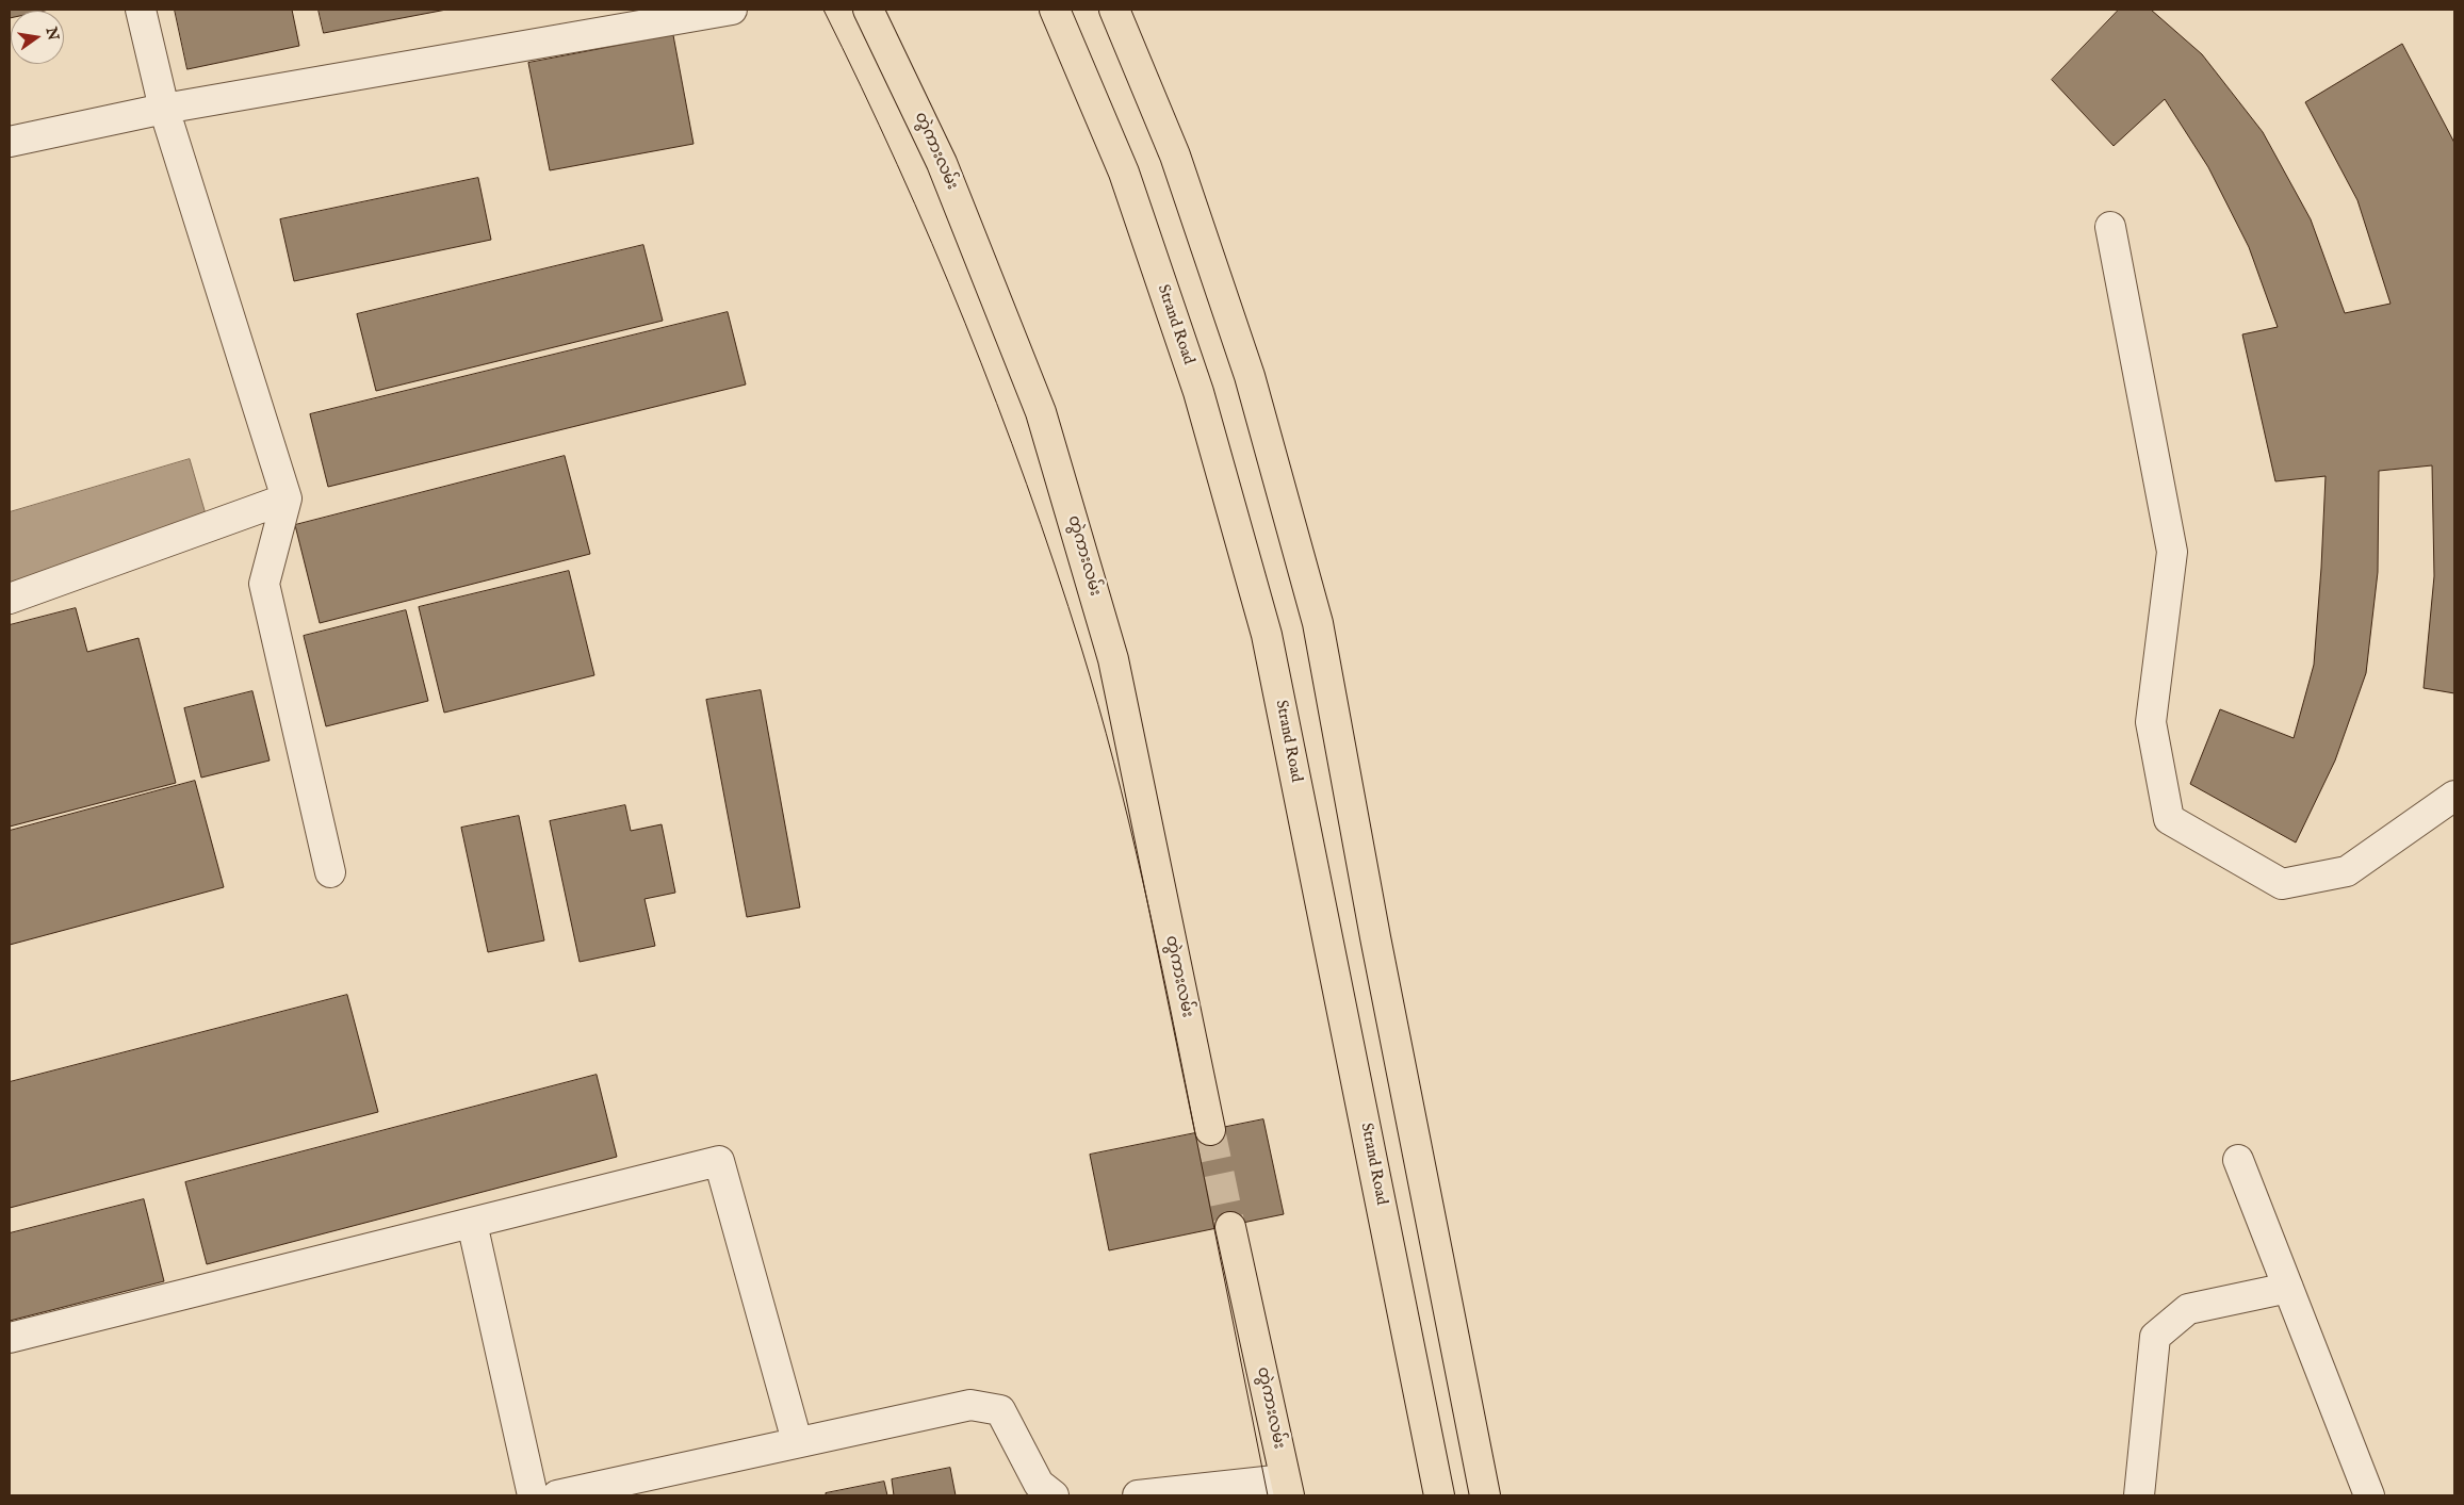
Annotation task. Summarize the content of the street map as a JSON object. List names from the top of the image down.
{
  "streets": {
    "main road": ["တွဲကားလမ်း", "Strand Road"]
  },
  "north": "right"
}
